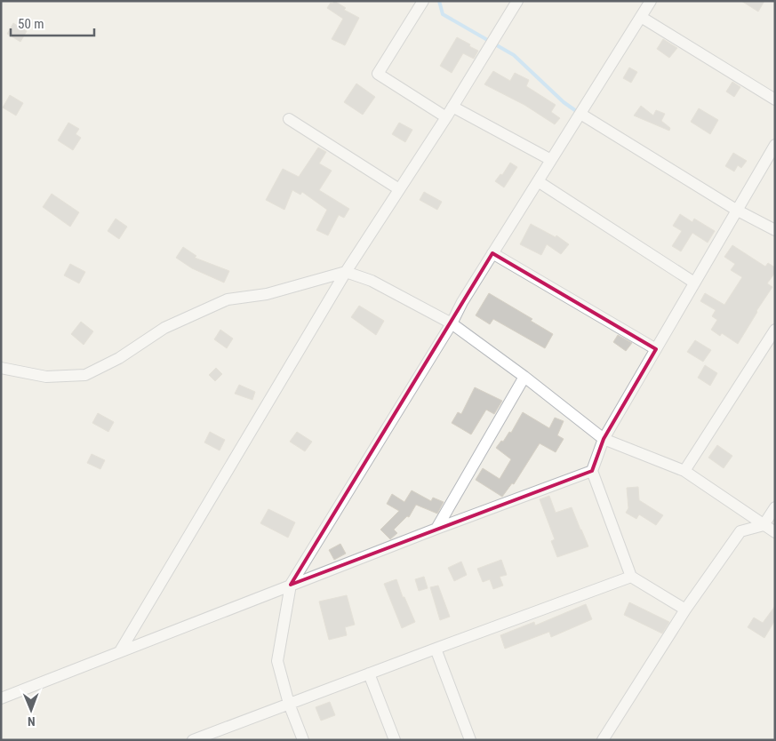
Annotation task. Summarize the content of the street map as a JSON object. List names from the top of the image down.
{
  "scale_bar": "50 m",
  "north": "bottom"
}
